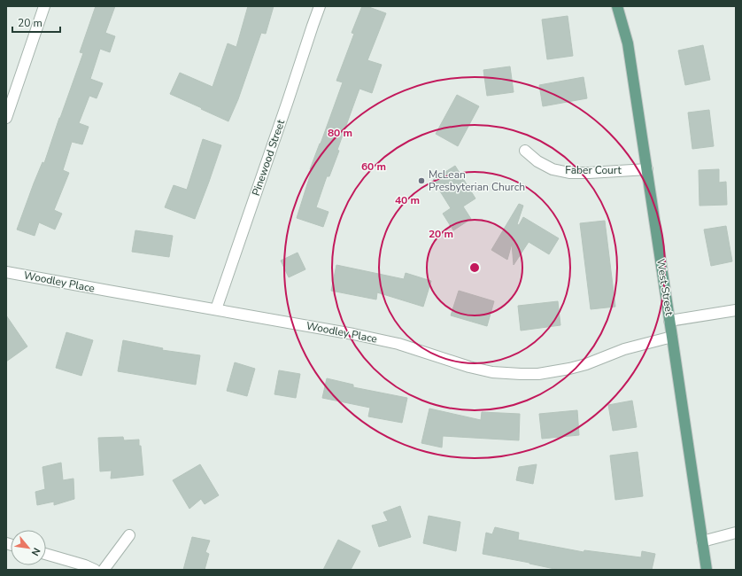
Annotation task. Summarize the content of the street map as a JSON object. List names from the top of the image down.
{
  "streets": {
    "main road": ["West Street"],
    "street": ["Pinewood Street", "Faber Court", "Woodley Place"]
  },
  "crossings": [
    ["Pinewood Street", "Woodley Place"],
    ["Faber Court", "West Street"],
    ["Woodley Place", "West Street"]
  ],
  "places": ["McLean Presbyterian Church"],
  "scale_bar": "20 m",
  "north": "bottom right",
  "rings": [
    "80 m",
    "60 m",
    "40 m",
    "20 m"
  ]
}
